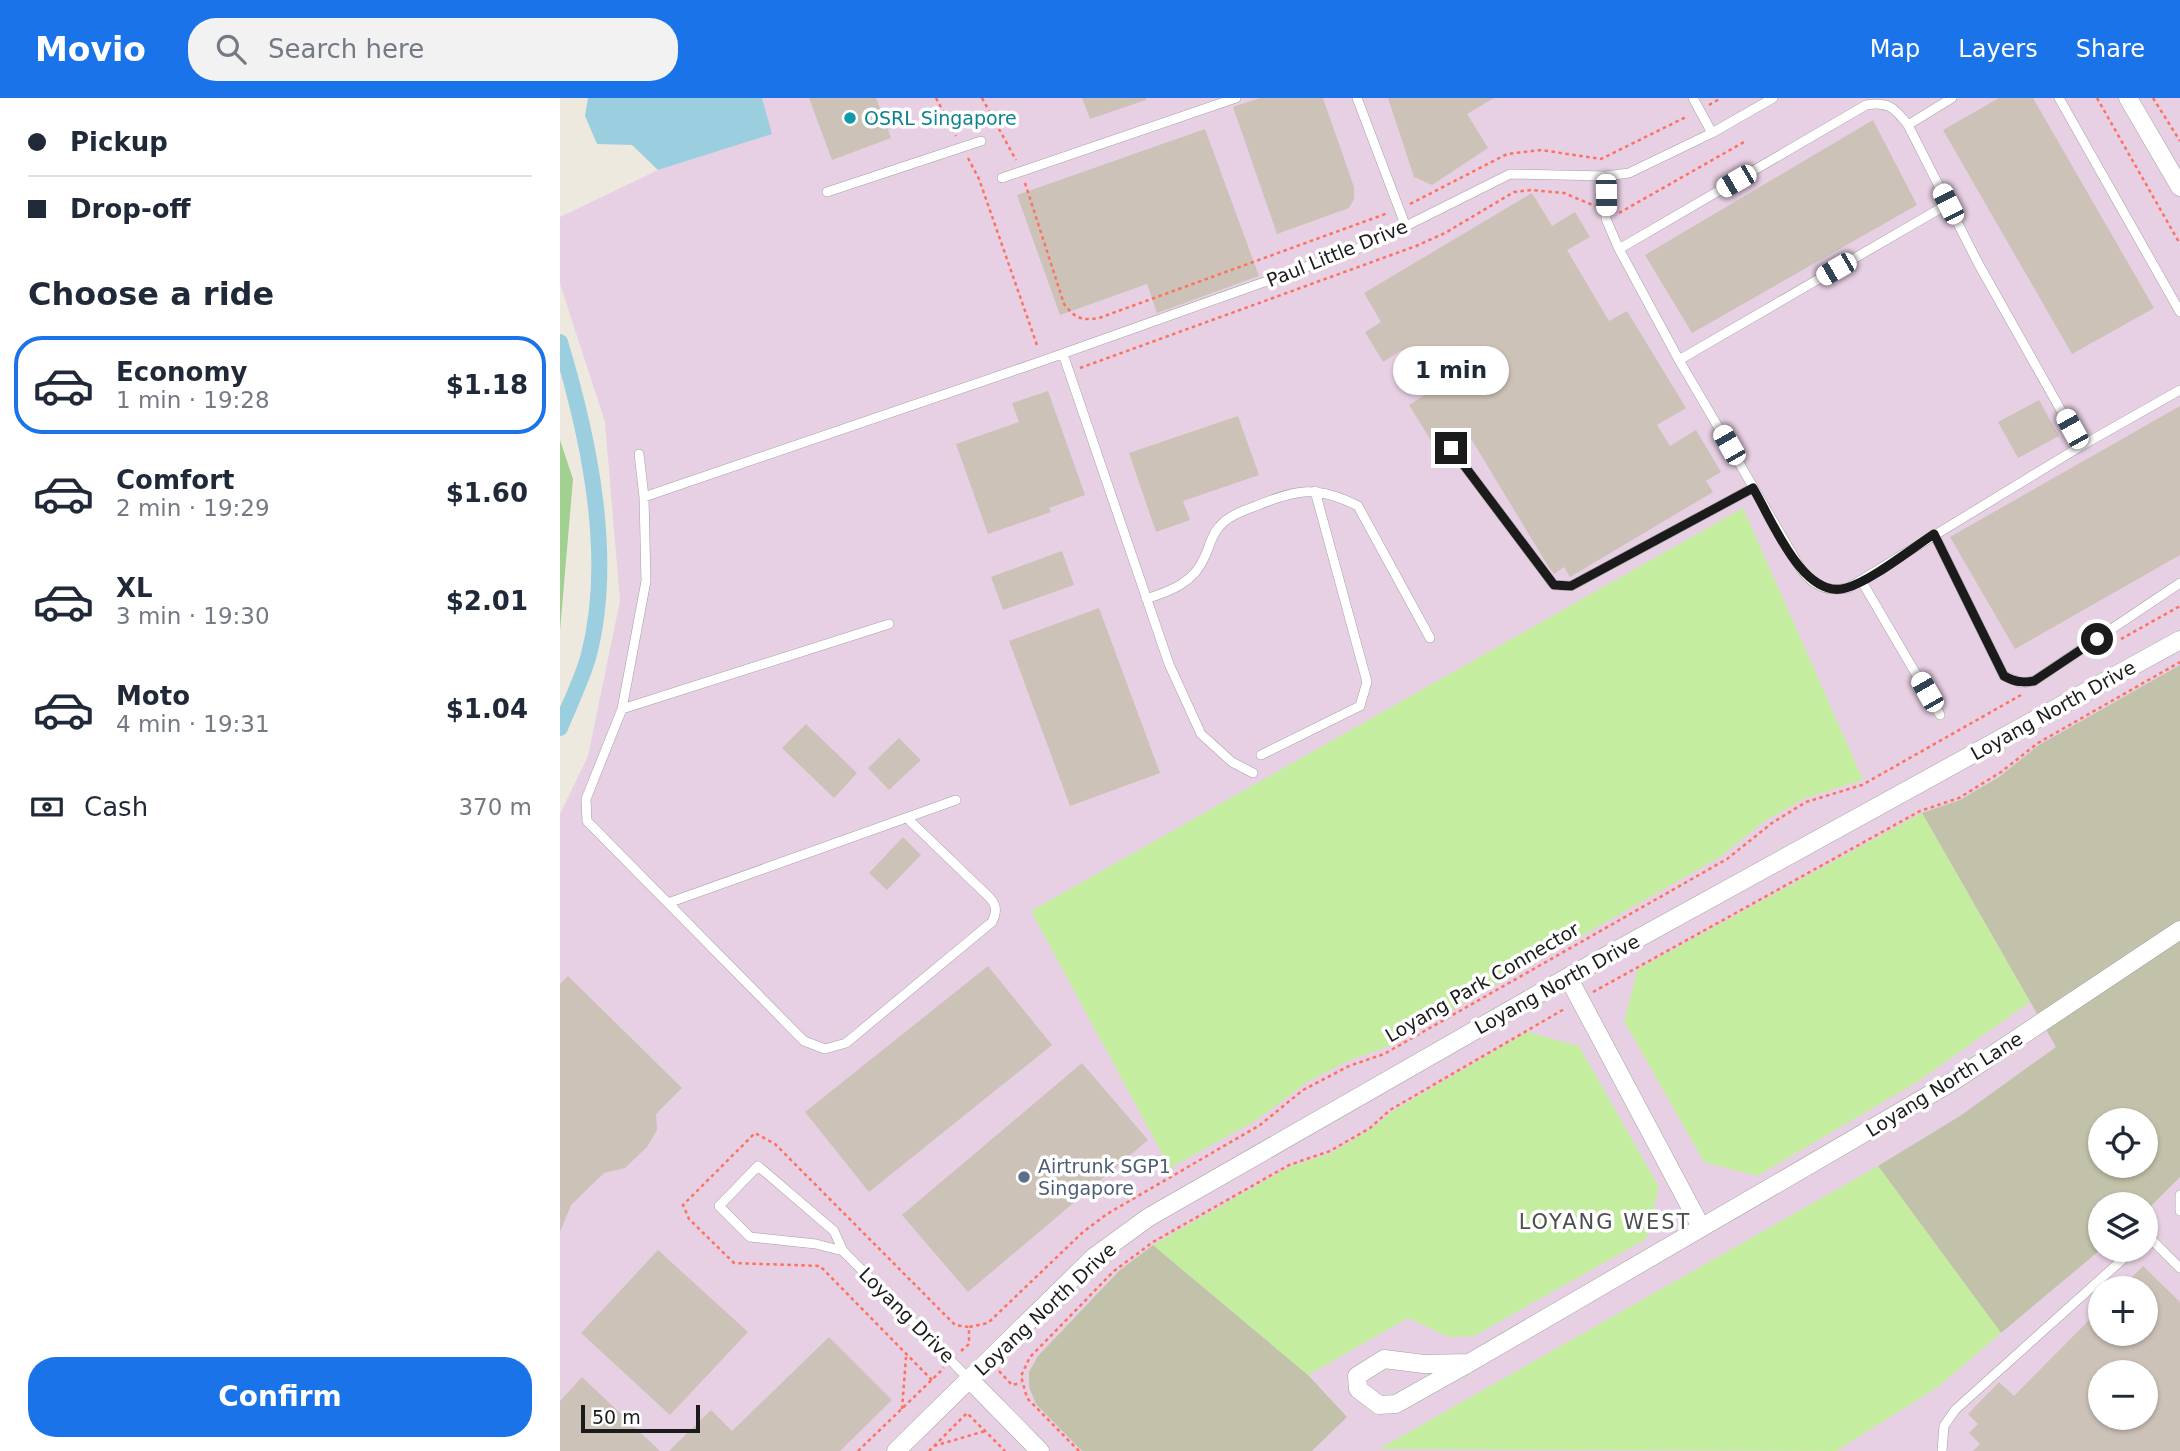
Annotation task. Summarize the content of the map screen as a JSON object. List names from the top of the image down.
{
  "streets": {
    "street": ["Loyang North Drive", "Loyang North Lane", "Loyang Drive"],
    "lane": ["Paul Little Drive"],
    "path": ["Loyang Park Connector"]
  },
  "crossings": [
    ["Loyang North Drive", "Loyang Drive"]
  ],
  "districts": ["LOYANG WEST"],
  "places": ["OSRL Singapore", "Airtrunk SGP1 Singapore"],
  "scale_bar": "50 m",
  "page": {
    "header": "Movio",
    "search": "Search here",
    "nav": ["Map", "Layers", "Share"],
    "banner": ["Pickup", "Drop-off"],
    "heading": "Choose a ride",
    "list": [
      {
        "name": "Economy",
        "note": "1 min · 19:28",
        "value": "$1.18"
      },
      {
        "name": "Comfort",
        "note": "2 min · 19:29",
        "value": "$1.60"
      },
      {
        "name": "XL",
        "note": "3 min · 19:30",
        "value": "$2.01"
      },
      {
        "name": "Moto",
        "note": "4 min · 19:31",
        "value": "$1.04"
      }
    ],
    "bubble": "1 min",
    "pay": ["Cash", "370 m"],
    "map_buttons": ["+", "−"],
    "buttons": "Confirm",
    "scale": "50 m"
  }
}
